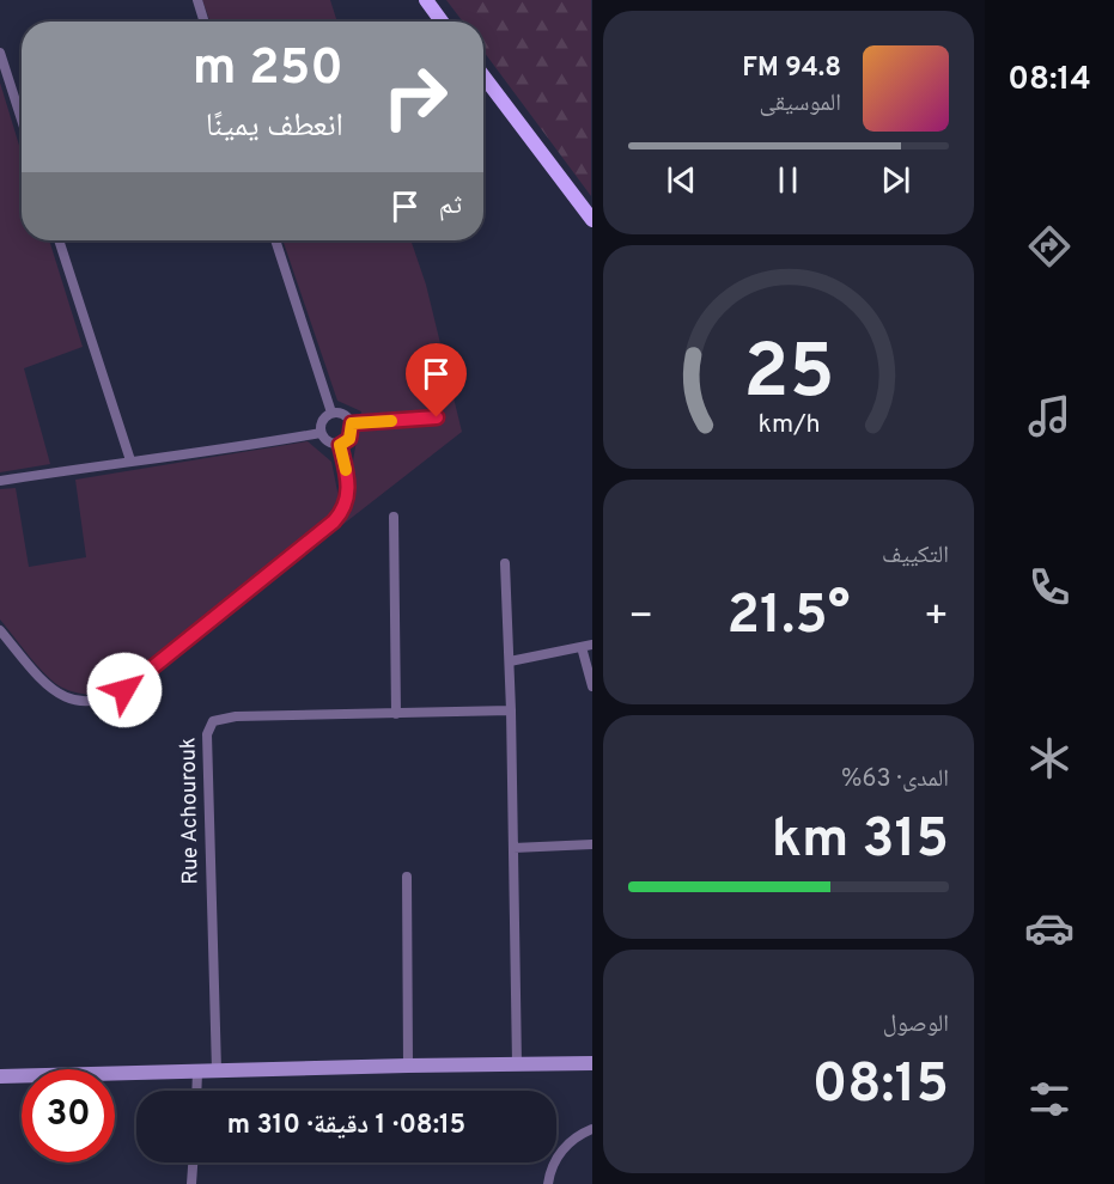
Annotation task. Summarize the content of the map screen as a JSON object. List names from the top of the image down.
{
  "streets": {
    "street": ["Rue Achourouk"]
  },
  "page": {
    "tabs": "08:14",
    "turn": ["250 m", "انعطف يمينًا"],
    "song": ["94.8 FM", "الموسيقى"],
    "then": "ثم",
    "tile": [
      "التكييف",
      ["المدى · 63%", "315 km"],
      ["الوصول", "08:15"]
    ],
    "heat": ["−", "21.5°", "+"],
    "limit": "30",
    "trip": "08:15 · 1 دقيقة · 310 m",
    "gauge": ["25", "km/h"]
  }
}
